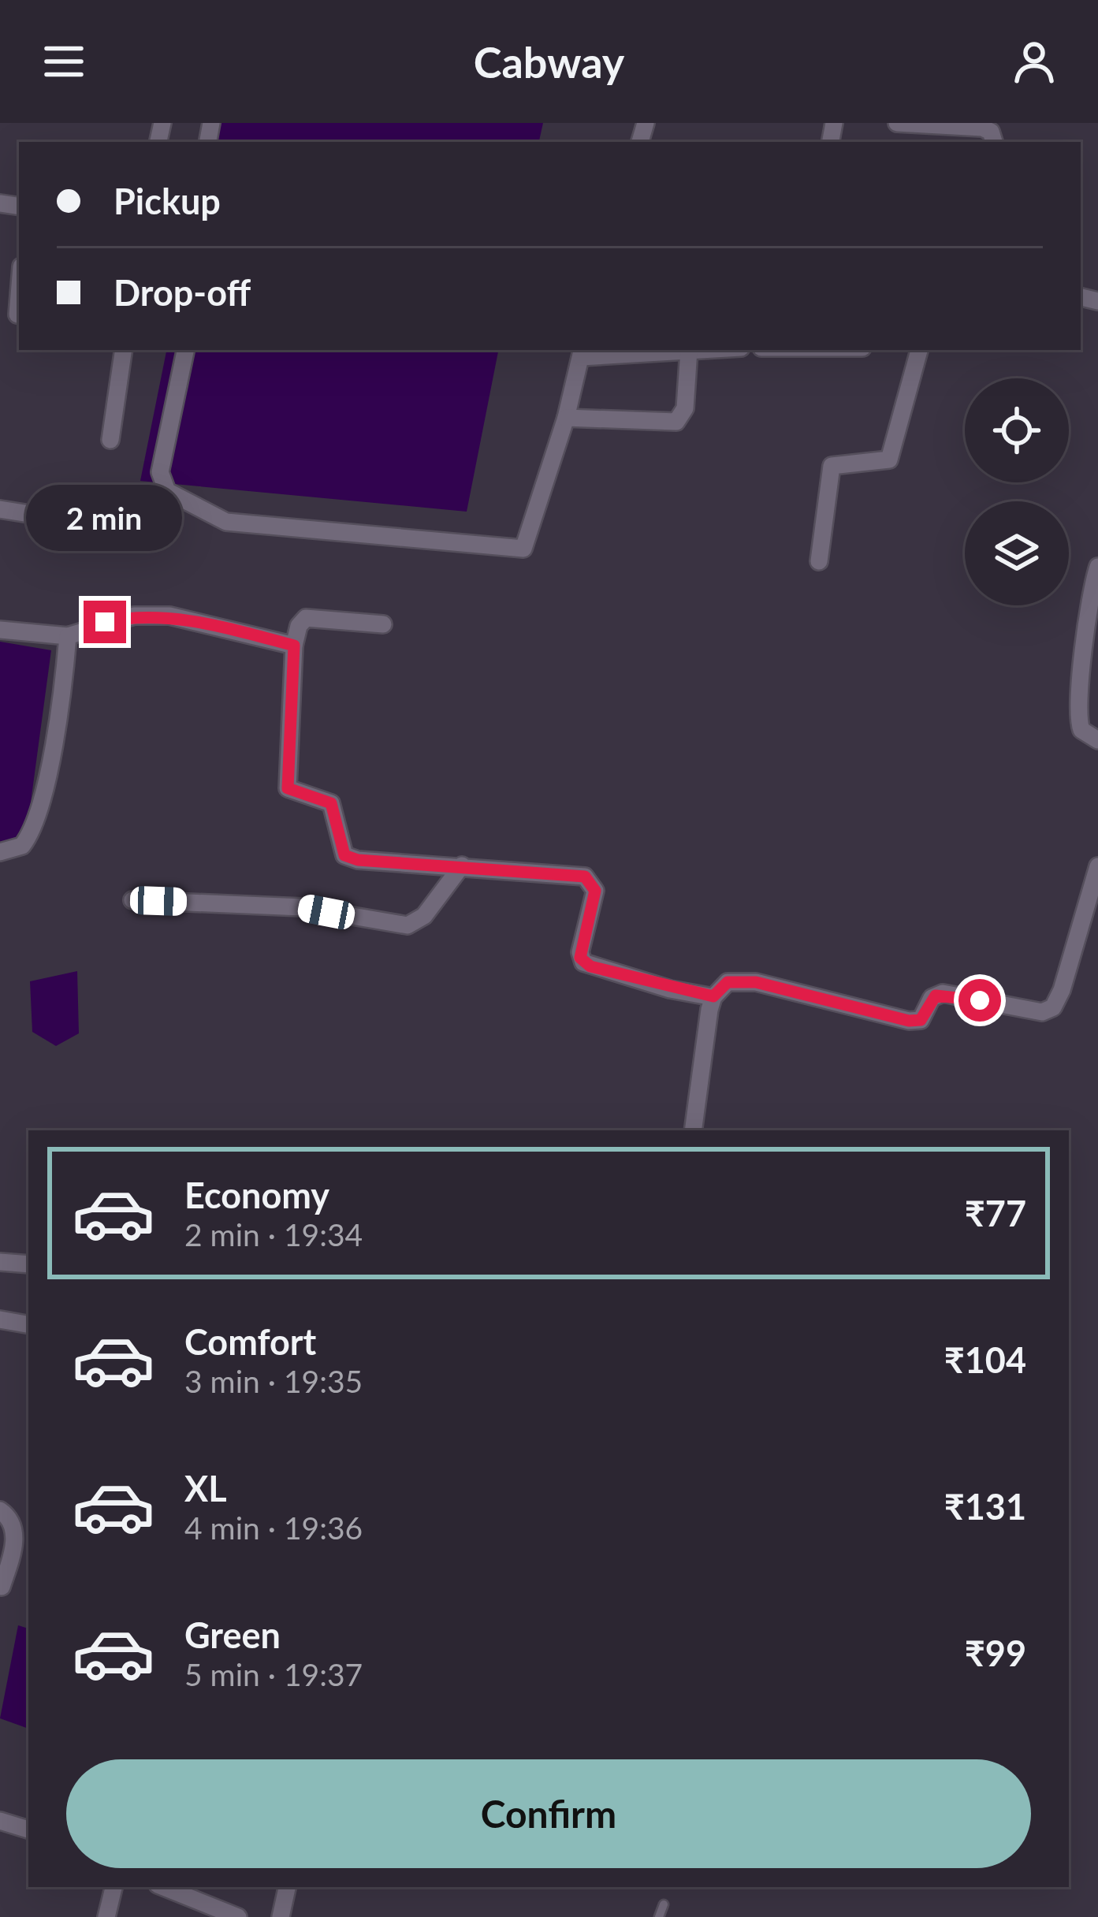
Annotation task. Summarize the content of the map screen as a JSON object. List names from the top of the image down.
{
  "page": {
    "header": "Cabway",
    "banner": ["Pickup", "Drop-off"],
    "bubble": "2 min",
    "list": [
      {
        "name": "Economy",
        "note": "2 min · 19:34",
        "value": "₹77"
      },
      {
        "name": "Comfort",
        "note": "3 min · 19:35",
        "value": "₹104"
      },
      {
        "name": "XL",
        "note": "4 min · 19:36",
        "value": "₹131"
      },
      {
        "name": "Green",
        "note": "5 min · 19:37",
        "value": "₹99"
      }
    ],
    "buttons": "Confirm"
  }
}
